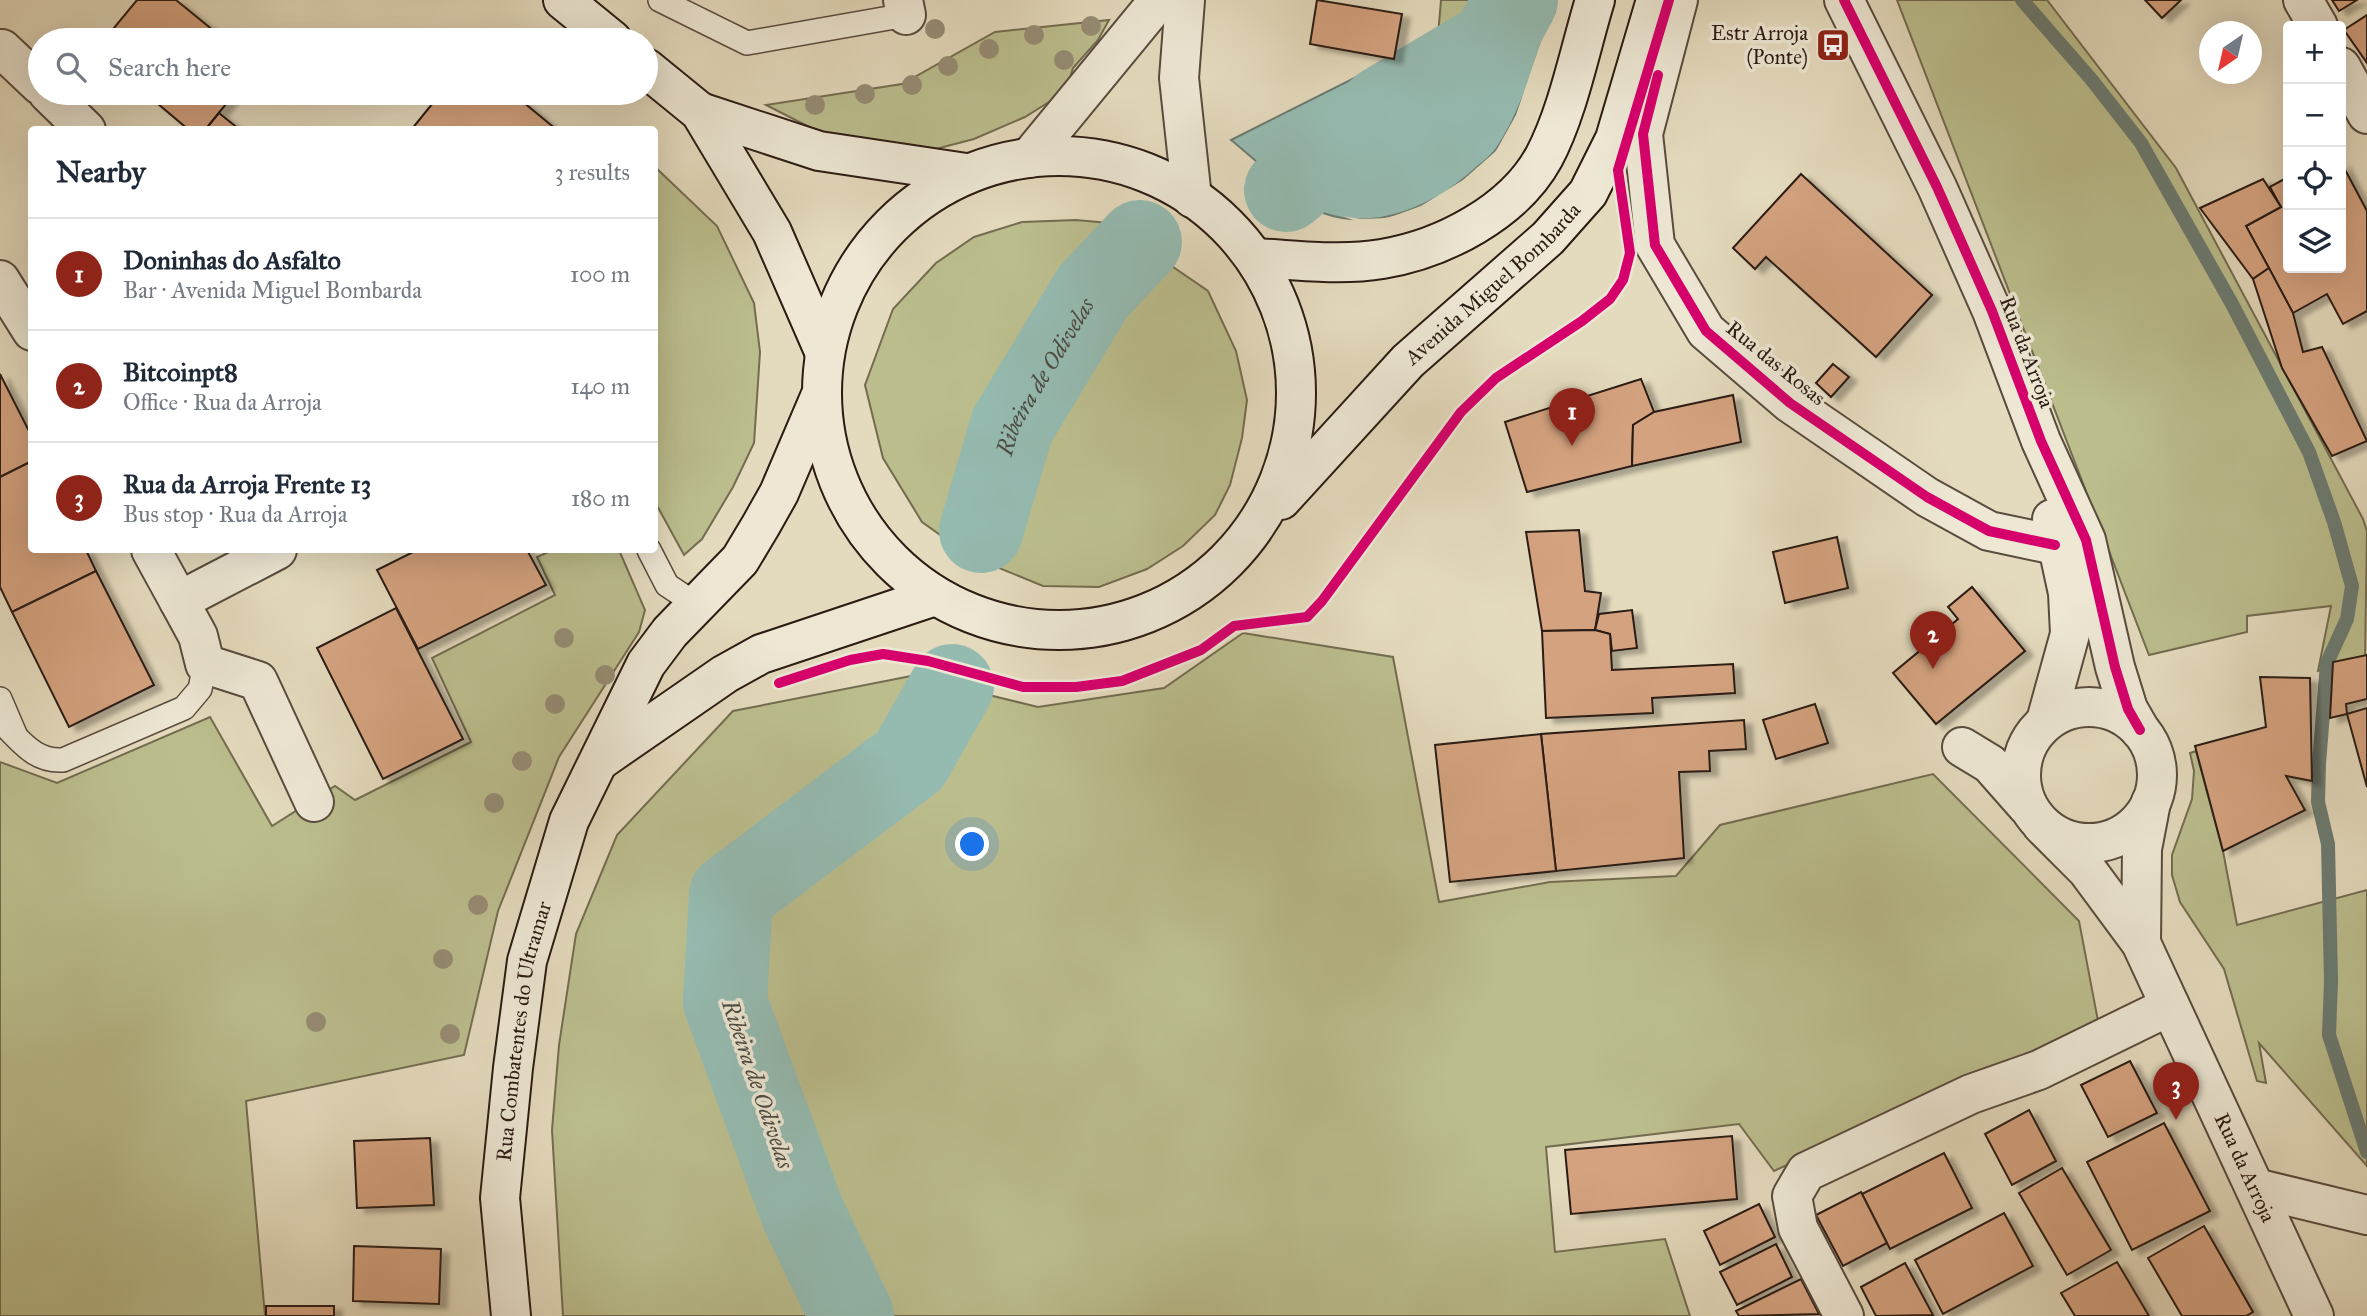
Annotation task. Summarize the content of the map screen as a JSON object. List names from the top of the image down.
{
  "streets": {
    "street": [
      "Avenida Miguel Bombarda",
      "Rua da Arroja",
      "Rua das Rosas",
      "Rua Combatentes do Ultramar"
    ]
  },
  "crossings": [
    ["Avenida Miguel Bombarda", "Rua Combatentes do Ultramar"],
    ["Rua da Arroja", "Rua das Rosas"]
  ],
  "water": ["Ribeira de Odivelas"],
  "places": {
    "bus stop": ["Estr Arroja (Ponte)"]
  },
  "north": "bottom left",
  "page": {
    "map_buttons": ["+", "−"],
    "search": "Search here",
    "heading": ["Nearby", "3 results"],
    "list": [
      {
        "mark": "1",
        "name": "Doninhas do Asfalto",
        "note": "Bar · Avenida Miguel Bombarda",
        "value": "100 m"
      },
      {
        "mark": "2",
        "name": "Bitcoinpt8",
        "note": "Office · Rua da Arroja",
        "value": "140 m"
      },
      {
        "mark": "3",
        "name": "Rua da Arroja Frente 13",
        "note": "Bus stop · Rua da Arroja",
        "value": "180 m"
      }
    ],
    "pins": ["1", "2", "3"]
  }
}
